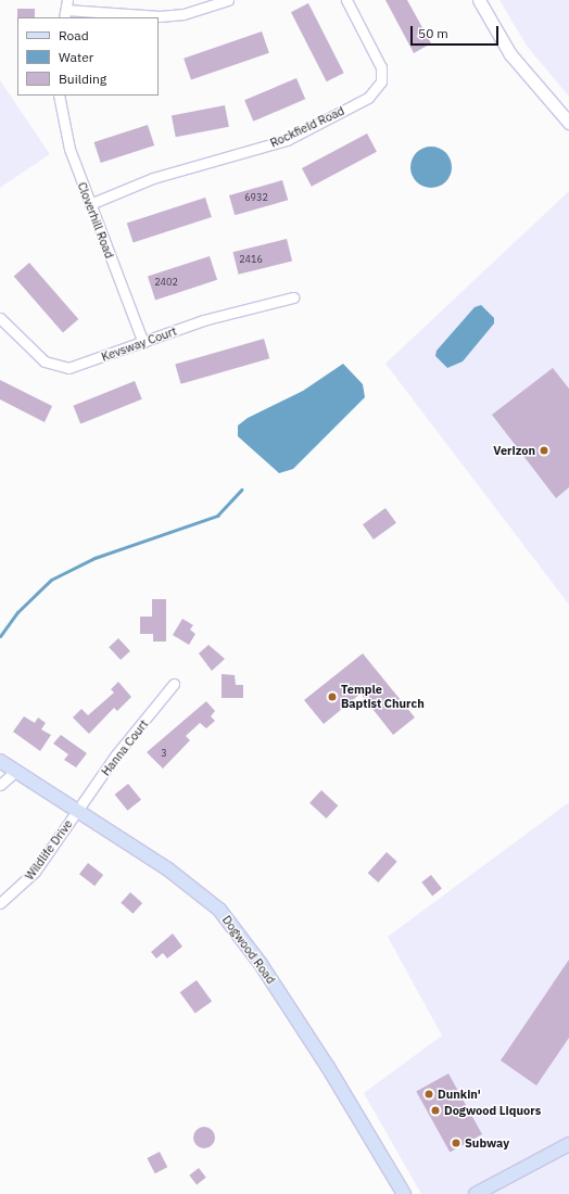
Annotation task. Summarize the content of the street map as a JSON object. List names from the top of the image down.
{
  "streets": {
    "main road": ["Dogwood Road"],
    "street": [
      "Rockfield Road",
      "Cloverhill Road",
      "Kevsway Court",
      "Hanna Court",
      "Wildlife Drive"
    ]
  },
  "crossings": [
    ["Rockfield Road", "Cloverhill Road"],
    ["Cloverhill Road", "Kevsway Court"],
    ["Hanna Court", "Wildlife Drive"],
    ["Hanna Court", "Dogwood Road"],
    ["Wildlife Drive", "Dogwood Road"]
  ],
  "places": [
    "Verizon",
    "Temple Baptist Church",
    "Dunkin'",
    "Dogwood Liquors",
    "Subway"
  ],
  "house_numbers": [
    "6932",
    "2416",
    "2402",
    "3"
  ],
  "legend": ["Road", "Water", "Building"],
  "scale_bar": "50 m"
}
